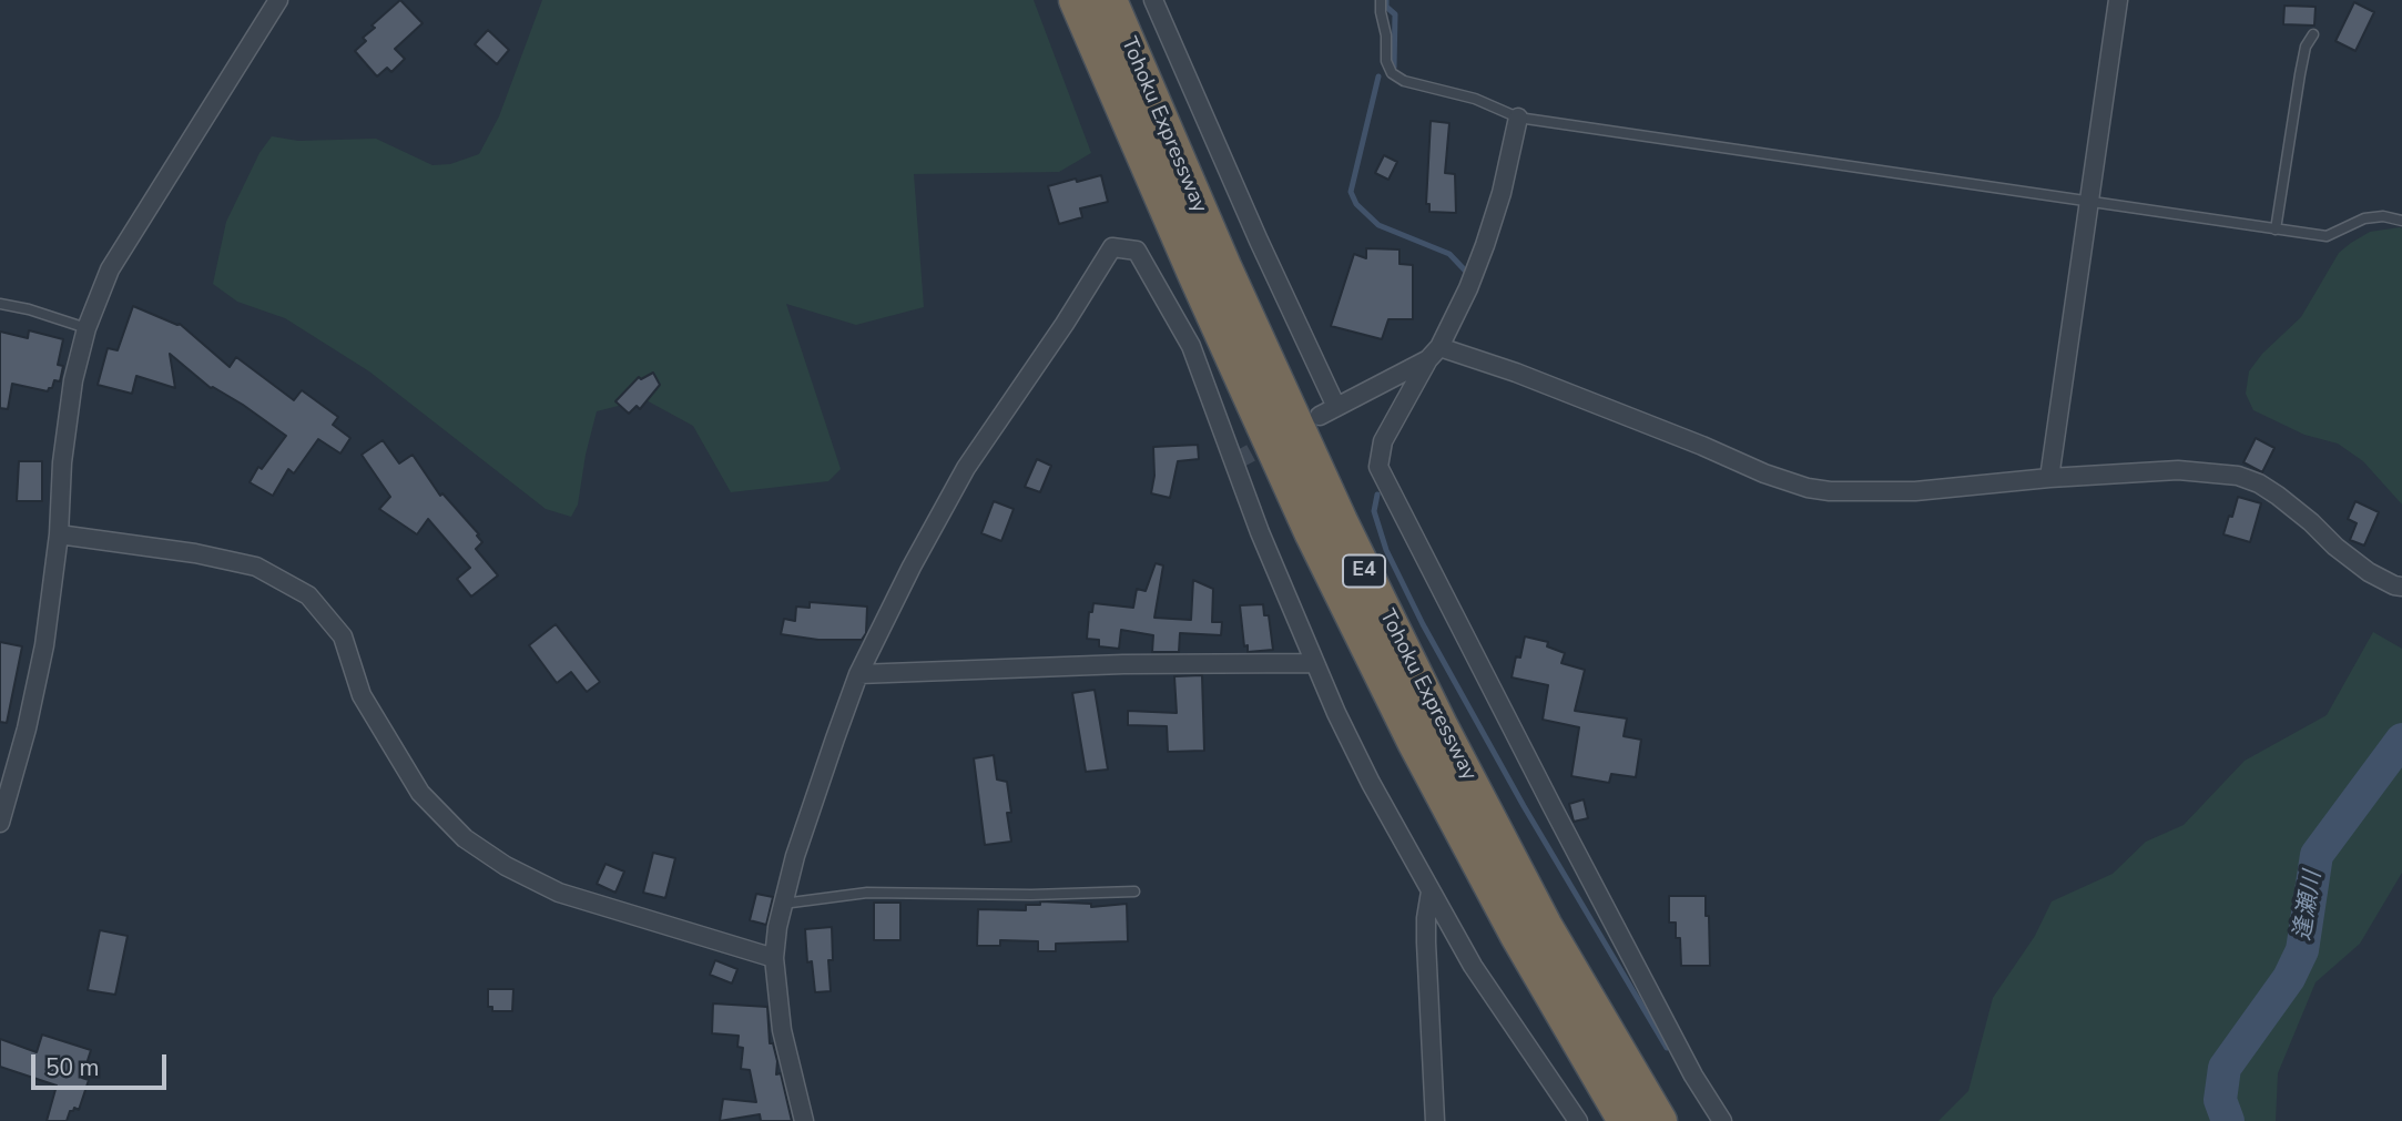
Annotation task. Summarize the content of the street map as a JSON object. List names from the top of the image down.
{
  "streets": {
    "highway": ["Tohoku Expressway", "E4"]
  },
  "water": ["逢瀬川"],
  "scale_bar": "50 m"
}
